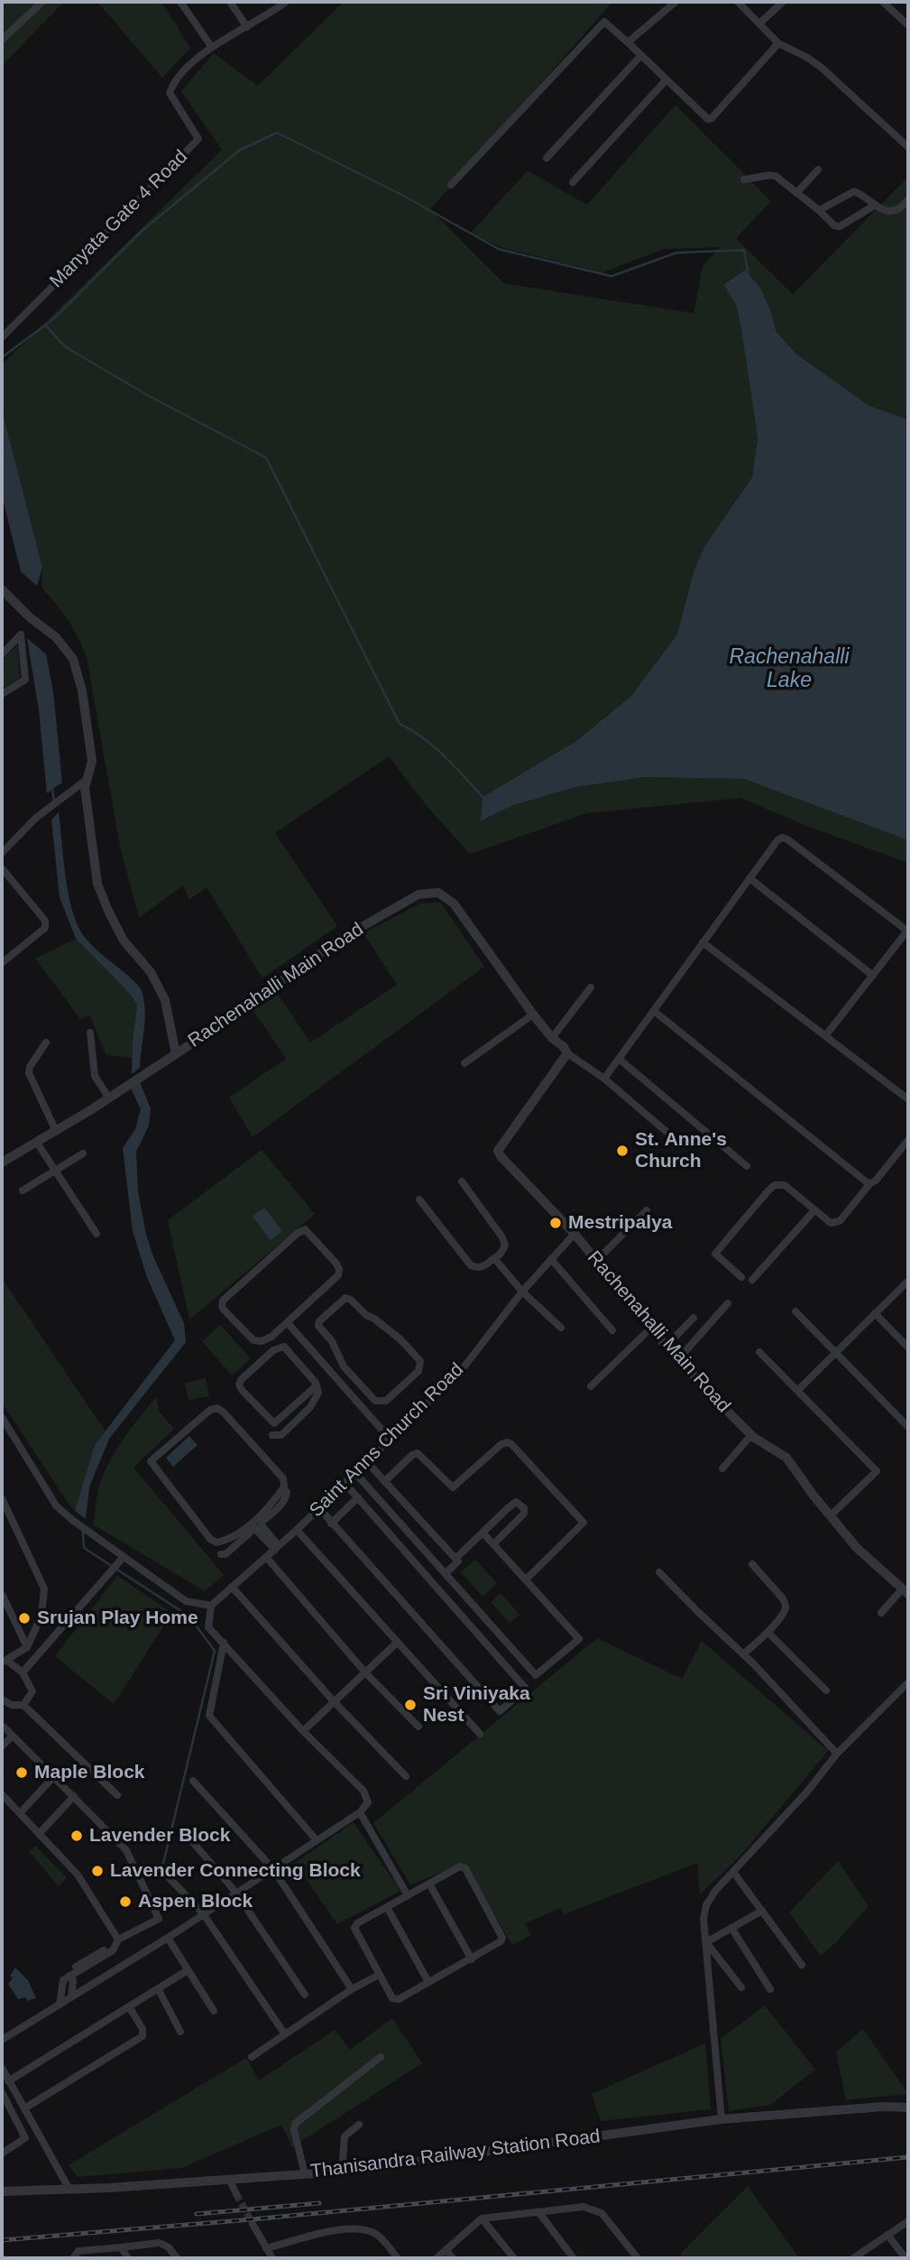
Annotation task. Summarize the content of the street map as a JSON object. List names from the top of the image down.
{
  "streets": {
    "street": [
      "Manyata Gate 4 Road",
      "Rachenahalli Main Road",
      "Saint Anns Church Road",
      "Thanisandra Railway Station Road"
    ]
  },
  "crossings": [
    ["Rachenahalli Main Road", "Saint Anns Church Road"]
  ],
  "water": ["Rachenahalli Lake"],
  "places": [
    "St. Anne's Church",
    "Mestripalya",
    "Srujan Play Home",
    "Sri Viniyaka Nest",
    "Maple Block",
    "Lavender Block",
    "Lavender Connecting Block",
    "Aspen Block"
  ]
}
